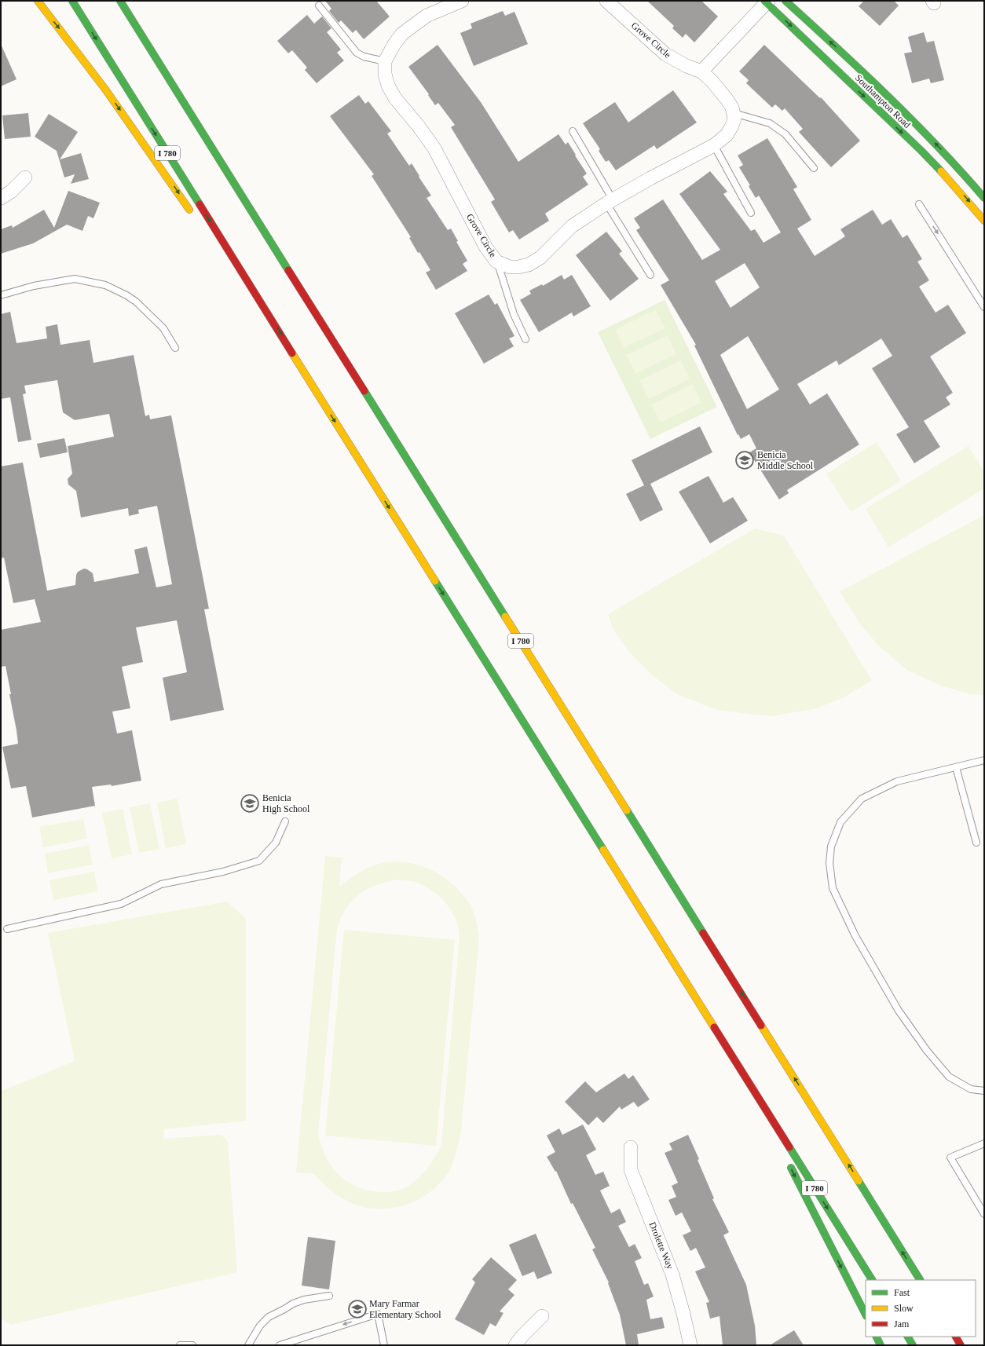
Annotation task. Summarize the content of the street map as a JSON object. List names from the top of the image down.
{
  "streets": {
    "main road": ["Southampton Road", "I 780"],
    "street": ["Grove Circle", "Drolette Way"]
  },
  "places": {
    "school or university": ["Benicia Middle School", "Benicia High School", "Mary Farmar Elementary School"]
  },
  "legend": ["Fast", "Slow", "Jam"]
}
